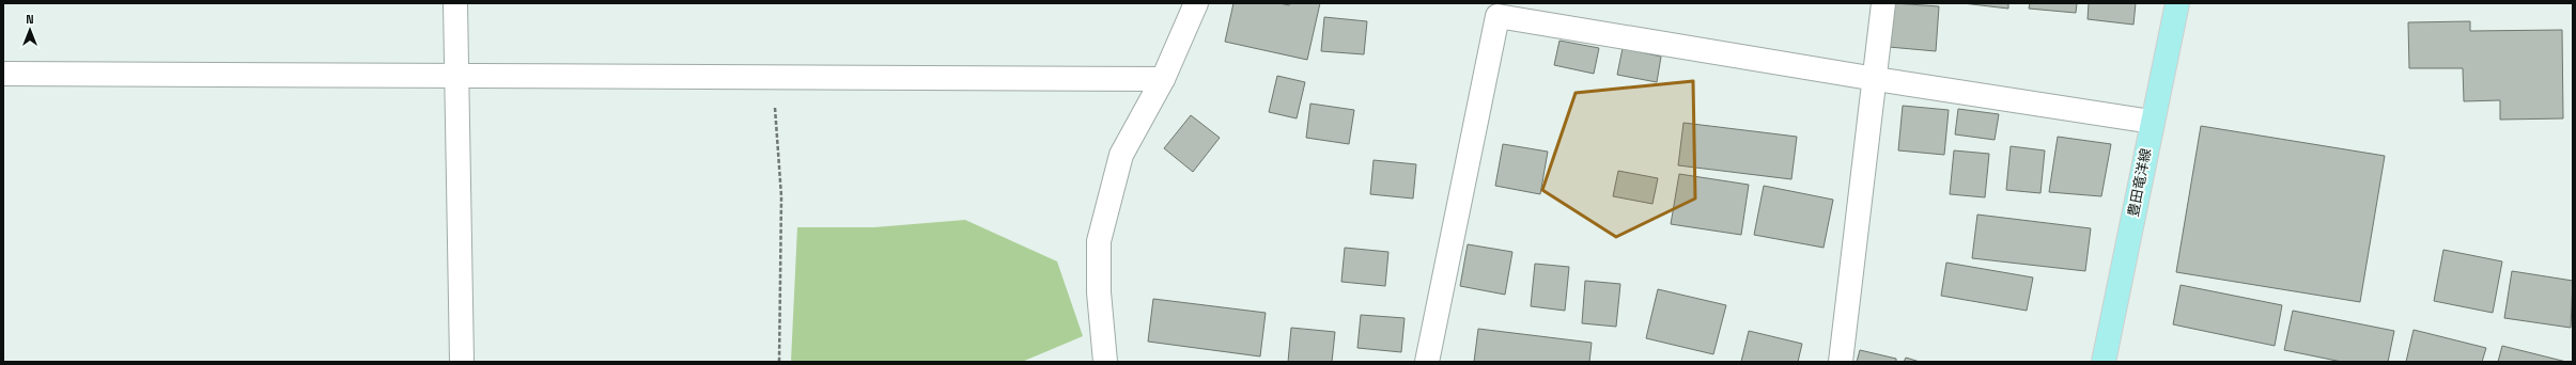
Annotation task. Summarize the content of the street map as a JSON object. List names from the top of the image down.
{
  "streets": {
    "main road": ["豊田竜洋線"]
  },
  "north": "top"
}
